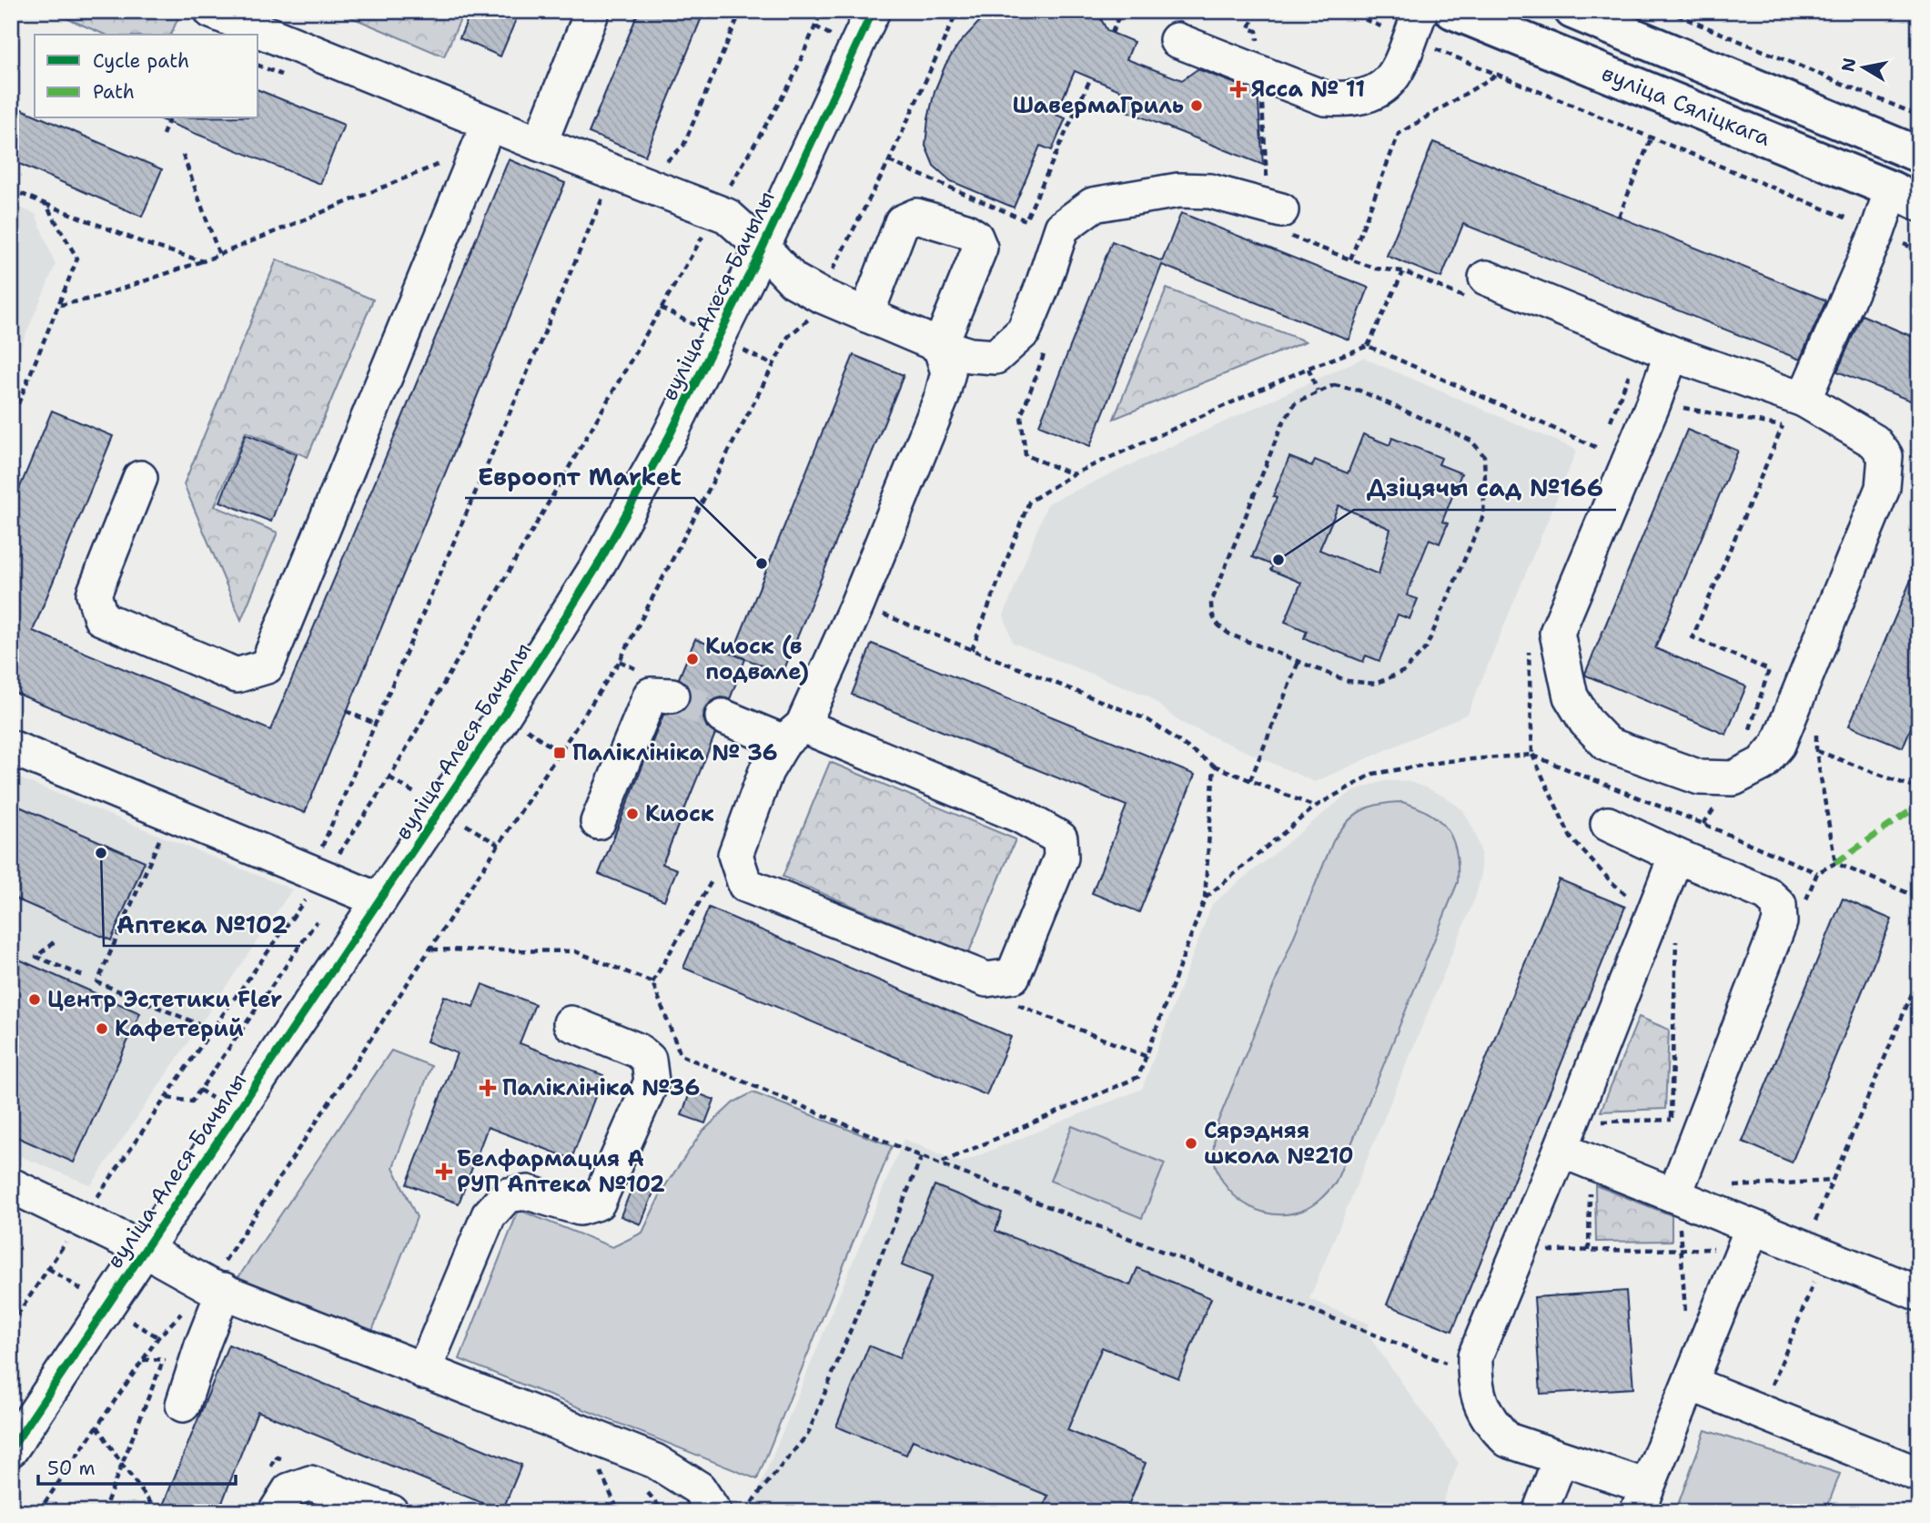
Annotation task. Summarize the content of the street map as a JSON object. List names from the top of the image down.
{
  "streets": {
    "main road": ["вуліца Сяліцкага"],
    "street": ["вуліца Алеся Бачылы"]
  },
  "places": {
    "health": ["Ясса № 11", "Паліклініка №36", "Белфармация А РУП Аптека №102"],
    "other": [
      "ШавермаГриль",
      "Дзіцячы сад №166",
      "Евроопт Market",
      "Киоск (в подвале)",
      "Киоск",
      "Аптека №102",
      "Центр Эстетики Fler",
      "Кафетерий",
      "Сярэдняя школа №210"
    ],
    "transit": ["Паліклініка № 36"]
  },
  "legend": ["Cycle path", "Path"],
  "scale_bar": "50 m",
  "north": "left"
}
